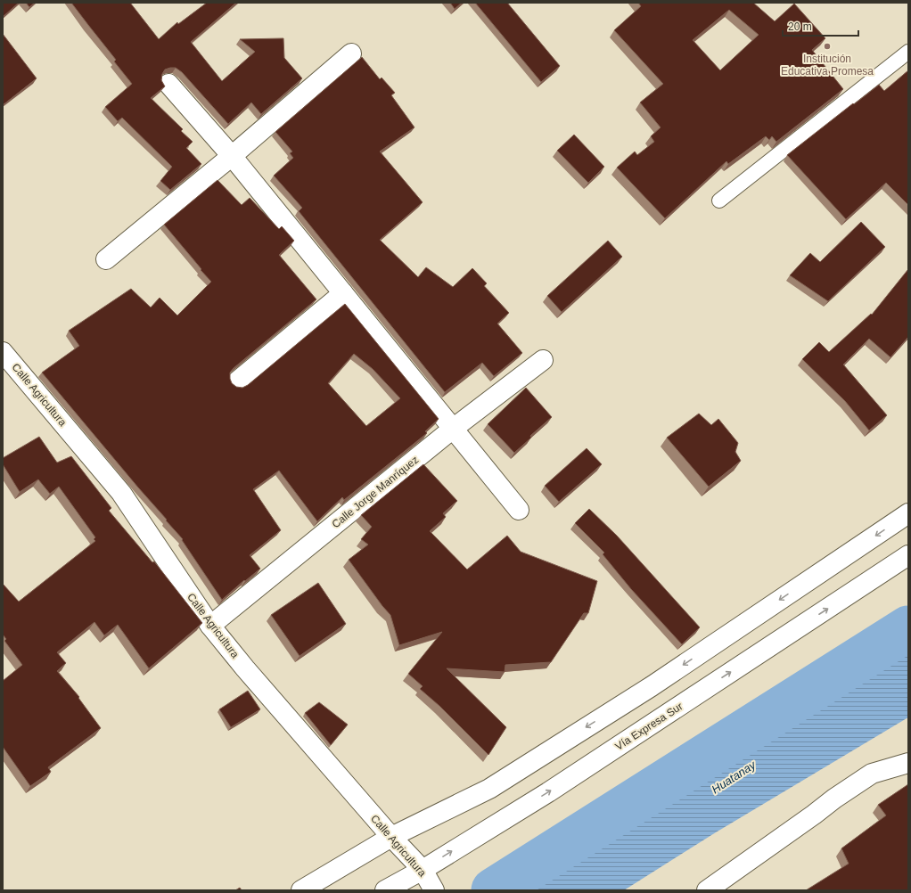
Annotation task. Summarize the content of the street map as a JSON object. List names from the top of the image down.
{
  "streets": {
    "street": ["Calle Agricultura", "Calle Jorge Manríquez", "Vía Expresa Sur"]
  },
  "crossings": [
    ["Calle Agricultura", "Calle Jorge Manríquez"],
    ["Calle Agricultura", "Vía Expresa Sur"]
  ],
  "water": ["Huatanay"],
  "places": ["Institución Educativa Promesa"],
  "scale_bar": "20 m"
}
